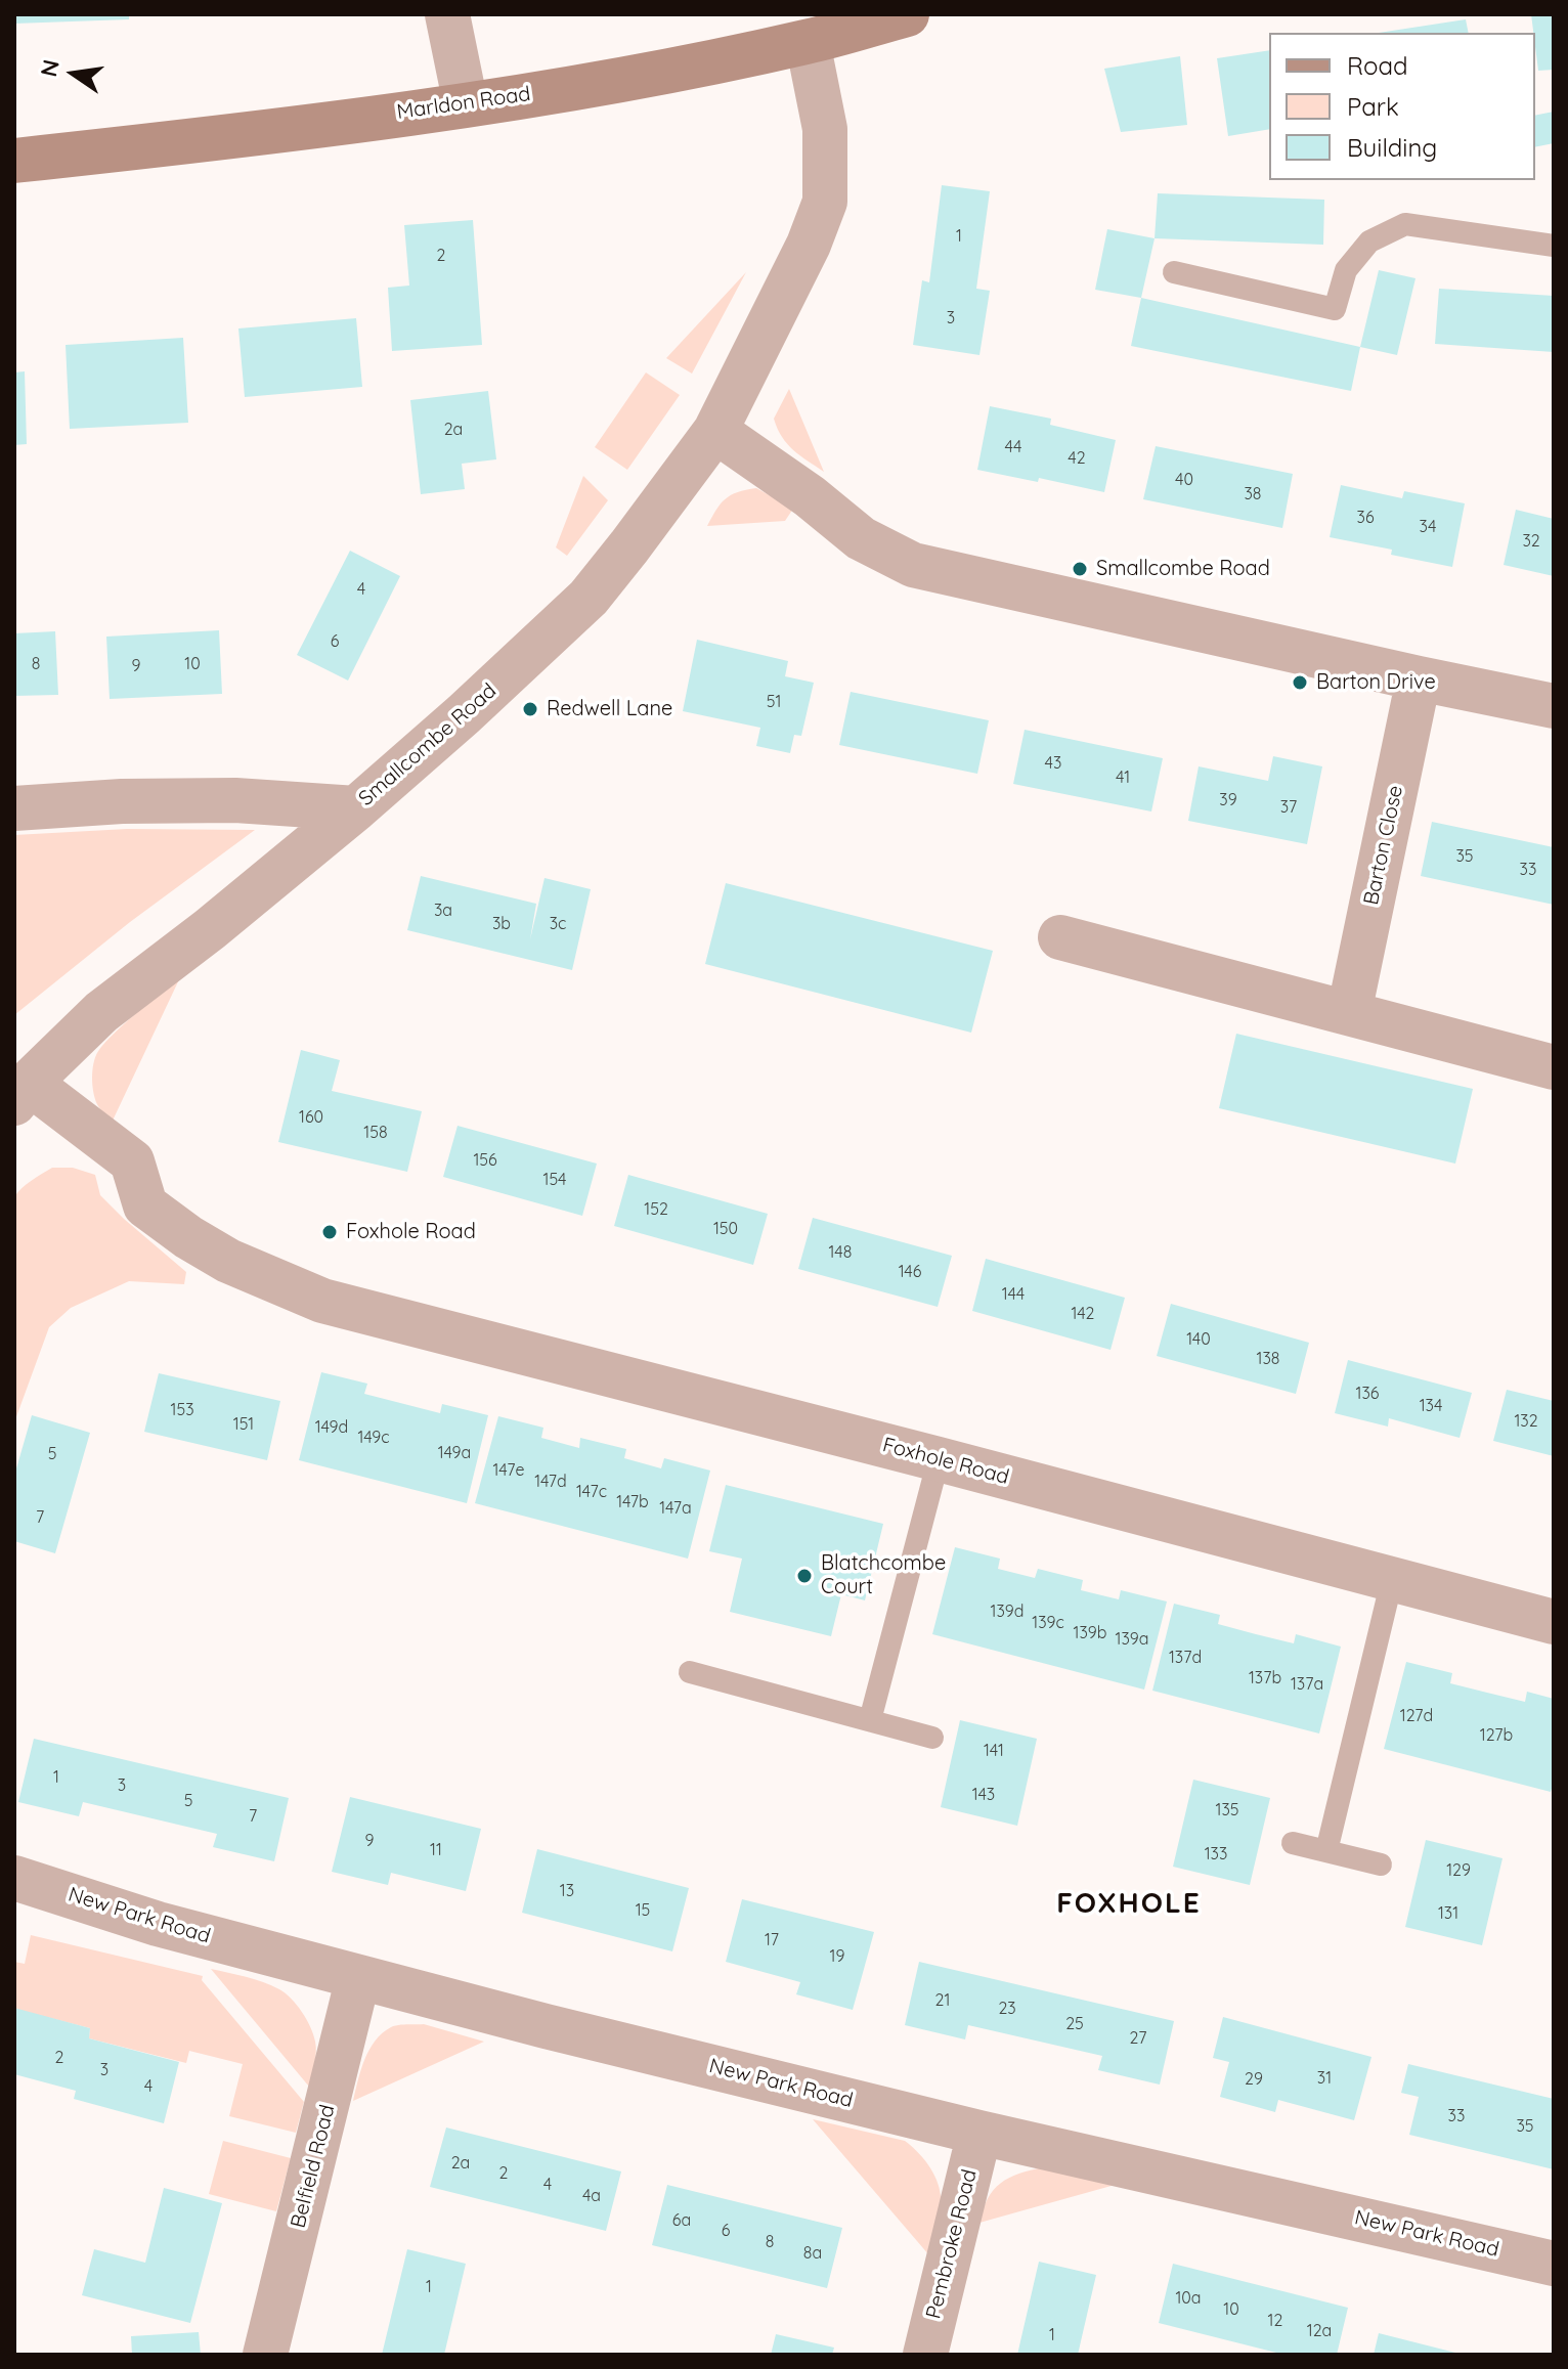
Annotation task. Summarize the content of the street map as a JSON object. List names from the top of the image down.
{
  "streets": {
    "main road": ["Marldon Road"],
    "street": [
      "Smallcombe Road",
      "Barton Close",
      "Foxhole Road",
      "New Park Road",
      "Belfield Road",
      "Pembroke Road"
    ]
  },
  "crossings": [
    ["Marldon Road", "Smallcombe Road"],
    ["Smallcombe Road", "Foxhole Road"],
    ["New Park Road", "Belfield Road"],
    ["New Park Road", "Pembroke Road"]
  ],
  "districts": ["FOXHOLE"],
  "places": [
    "Smallcombe Road",
    "Barton Drive",
    "Redwell Lane",
    "Foxhole Road",
    "Blatchcombe Court"
  ],
  "house_numbers": [
    "1",
    "2",
    "3",
    "2a",
    "44",
    "42",
    "40",
    "38",
    "36",
    "34",
    "32",
    "4",
    "6",
    "8",
    "10",
    "9",
    "51",
    "43",
    "41",
    "39",
    "37",
    "35",
    "33",
    "3a",
    "3b",
    "3c",
    "160",
    "158",
    "156",
    "154",
    "152",
    "150",
    "148",
    "146",
    "144",
    "142",
    "140",
    "138",
    "136",
    "134",
    "153",
    "132",
    "151",
    "149d",
    "149c",
    "149a",
    "5",
    "147e",
    "147d",
    "147c",
    "147b",
    "147a",
    "7",
    "139d",
    "139c",
    "139b",
    "139a",
    "137d",
    "137b",
    "137a",
    "127d",
    "127b",
    "141",
    "1",
    "3",
    "143",
    "5",
    "135",
    "7",
    "9",
    "11",
    "133",
    "129",
    "13",
    "15",
    "131",
    "17",
    "19",
    "21",
    "23",
    "25",
    "27",
    "2",
    "3",
    "31",
    "29",
    "4",
    "33",
    "35",
    "2a",
    "2",
    "4",
    "4a",
    "6a",
    "6",
    "8",
    "8a",
    "1",
    "10a",
    "10",
    "12",
    "12a",
    "1"
  ],
  "legend": ["Road", "Park", "Building"],
  "north": "left"
}
